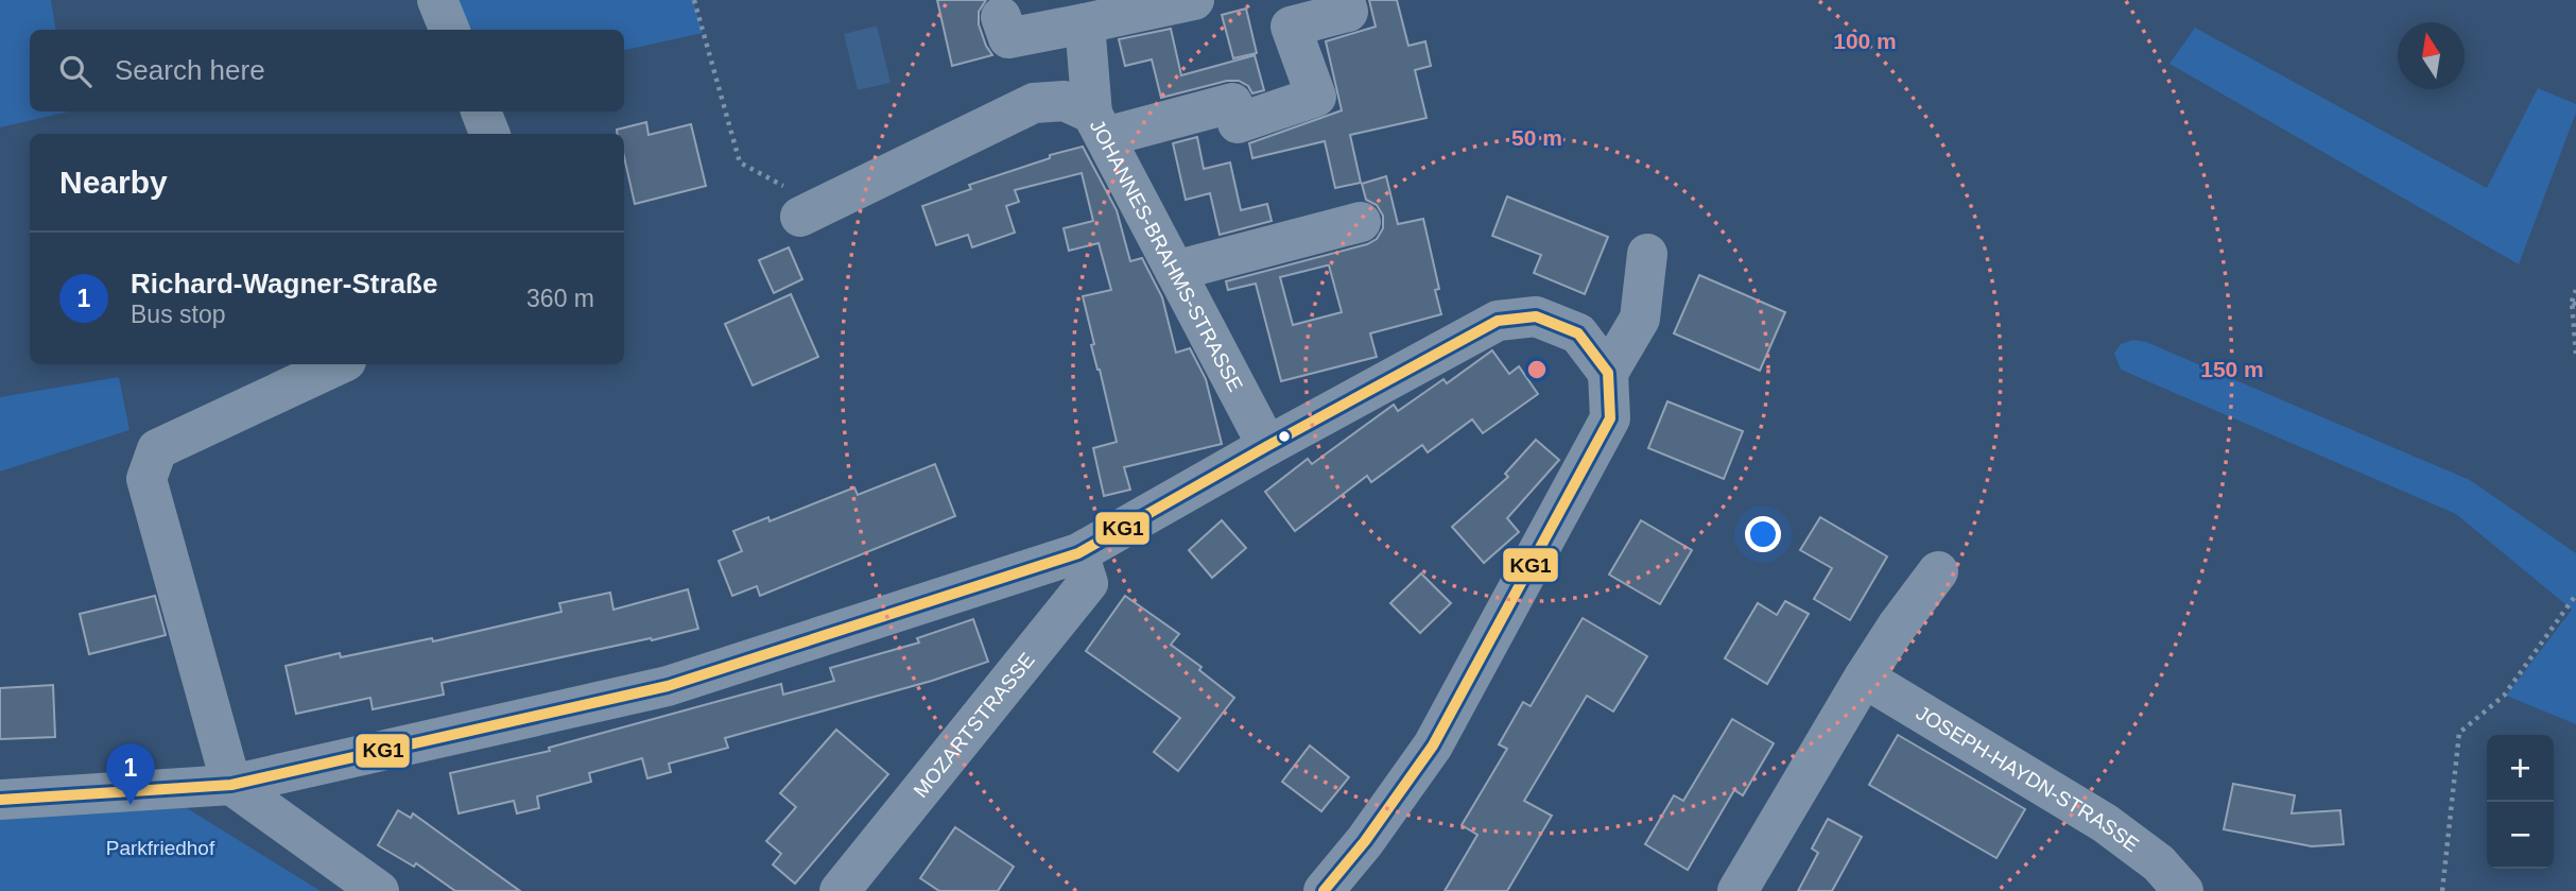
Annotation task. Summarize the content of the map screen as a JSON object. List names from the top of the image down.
{
  "streets": {
    "street": ["JOHANNES-BRAHMS-STRASSE", "MOZARTSTRASSE", "JOSEPH-HAYDN-STRASSE"]
  },
  "parks": ["Parkfriedhof"],
  "lines": ["transit line KG1"],
  "north": "top",
  "page": {
    "search": "Search here",
    "heading": "Nearby",
    "list": [
      {
        "mark": "1",
        "name": "Richard-Wagner-Straße",
        "note": "Bus stop",
        "value": "360 m"
      }
    ],
    "map_buttons": ["+", "−"],
    "pins": "1"
  },
  "rings": ["100 m", "50 m", "150 m"]
}
